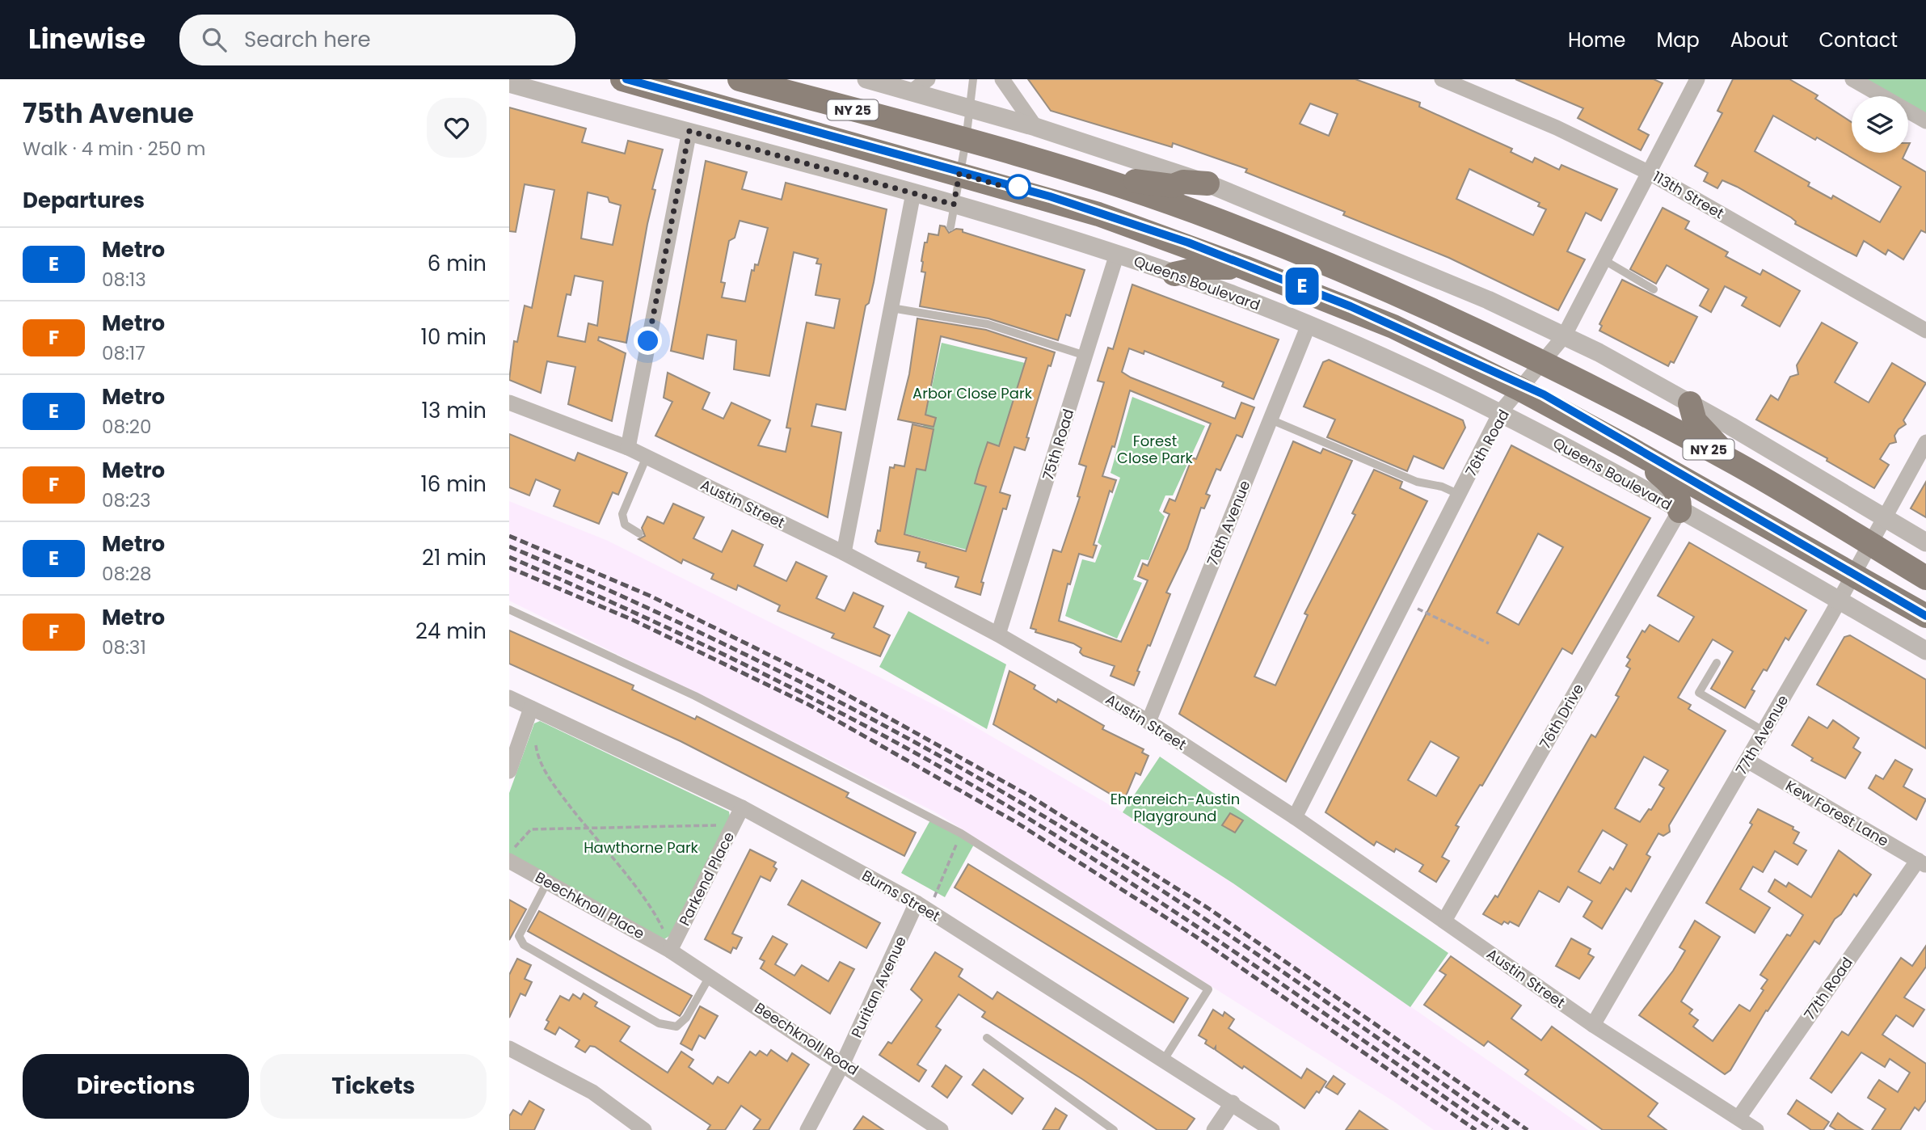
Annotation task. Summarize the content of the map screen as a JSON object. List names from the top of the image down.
{
  "streets": {
    "main road": ["NY 25", "Queens Boulevard"],
    "street": [
      "113th Street",
      "76th Road",
      "75th Road",
      "Austin Street",
      "76th Avenue",
      "76th Drive",
      "77th Avenue",
      "Kew Forest Lane",
      "Parkend Place",
      "Burns Street",
      "Beechknoll Place",
      "Puritan Avenue",
      "77th Road",
      "Beechknoll Road"
    ]
  },
  "crossings": [
    ["NY 25", "76th Road"],
    ["NY 25", "77th Avenue"],
    ["113th Street", "76th Road"],
    ["Queens Boulevard", "76th Road"],
    ["Queens Boulevard", "75th Road"],
    ["Queens Boulevard", "76th Avenue"],
    ["Queens Boulevard", "76th Drive"],
    ["Queens Boulevard", "77th Avenue"],
    ["76th Road", "Austin Street"],
    ["75th Road", "Austin Street"],
    ["Austin Street", "76th Avenue"],
    ["Austin Street", "76th Drive"],
    ["Austin Street", "77th Avenue"],
    ["Austin Street", "77th Road"],
    ["77th Avenue", "Kew Forest Lane"],
    ["Kew Forest Lane", "77th Road"],
    ["Parkend Place", "Burns Street"],
    ["Parkend Place", "Beechknoll Place"],
    ["Parkend Place", "Beechknoll Road"],
    ["Burns Street", "Puritan Avenue"],
    ["Beechknoll Place", "Beechknoll Road"],
    ["Puritan Avenue", "Beechknoll Road"]
  ],
  "parks": [
    "Arbor Close Park",
    "Forest Close Park",
    "Ehrenreich-Austin Playground",
    "Hawthorne Park"
  ],
  "lines": ["metro line E"],
  "page": {
    "header": "Linewise",
    "search": "Search here",
    "nav": [
      "Home",
      "Map",
      "About",
      "Contact"
    ],
    "heading": [
      ["75th Avenue", "Walk · 4 min · 250 m"],
      "Departures"
    ],
    "on_map": "E",
    "list": [
      {
        "mark": "E",
        "name": "Metro",
        "note": "08:13",
        "value": "6 min"
      },
      {
        "mark": "F",
        "name": "Metro",
        "note": "08:17",
        "value": "10 min"
      },
      {
        "mark": "E",
        "name": "Metro",
        "note": "08:20",
        "value": "13 min"
      },
      {
        "mark": "F",
        "name": "Metro",
        "note": "08:23",
        "value": "16 min"
      },
      {
        "mark": "E",
        "name": "Metro",
        "note": "08:28",
        "value": "21 min"
      },
      {
        "mark": "F",
        "name": "Metro",
        "note": "08:31",
        "value": "24 min"
      }
    ],
    "buttons": ["Directions", "Tickets"]
  }
}
